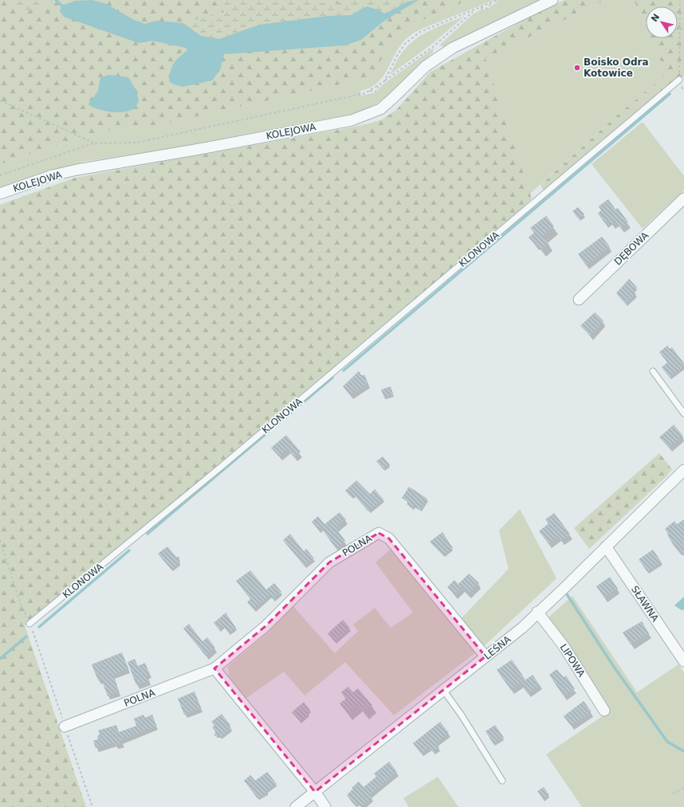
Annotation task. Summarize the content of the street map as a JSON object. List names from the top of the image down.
{
  "streets": {
    "street": [
      "KOLEJOWA",
      "DĘBOWA",
      "POLNA",
      "SŁAWNA",
      "LEŚNA",
      "LIPOWA"
    ],
    "lane": ["KLONOWA"]
  },
  "crossings": [
    ["POLNA", "LEŚNA"],
    ["SŁAWNA", "LEŚNA"],
    ["LEŚNA", "LIPOWA"]
  ],
  "places": ["Boisko Odra Kotowice"],
  "north": "top left"
}
